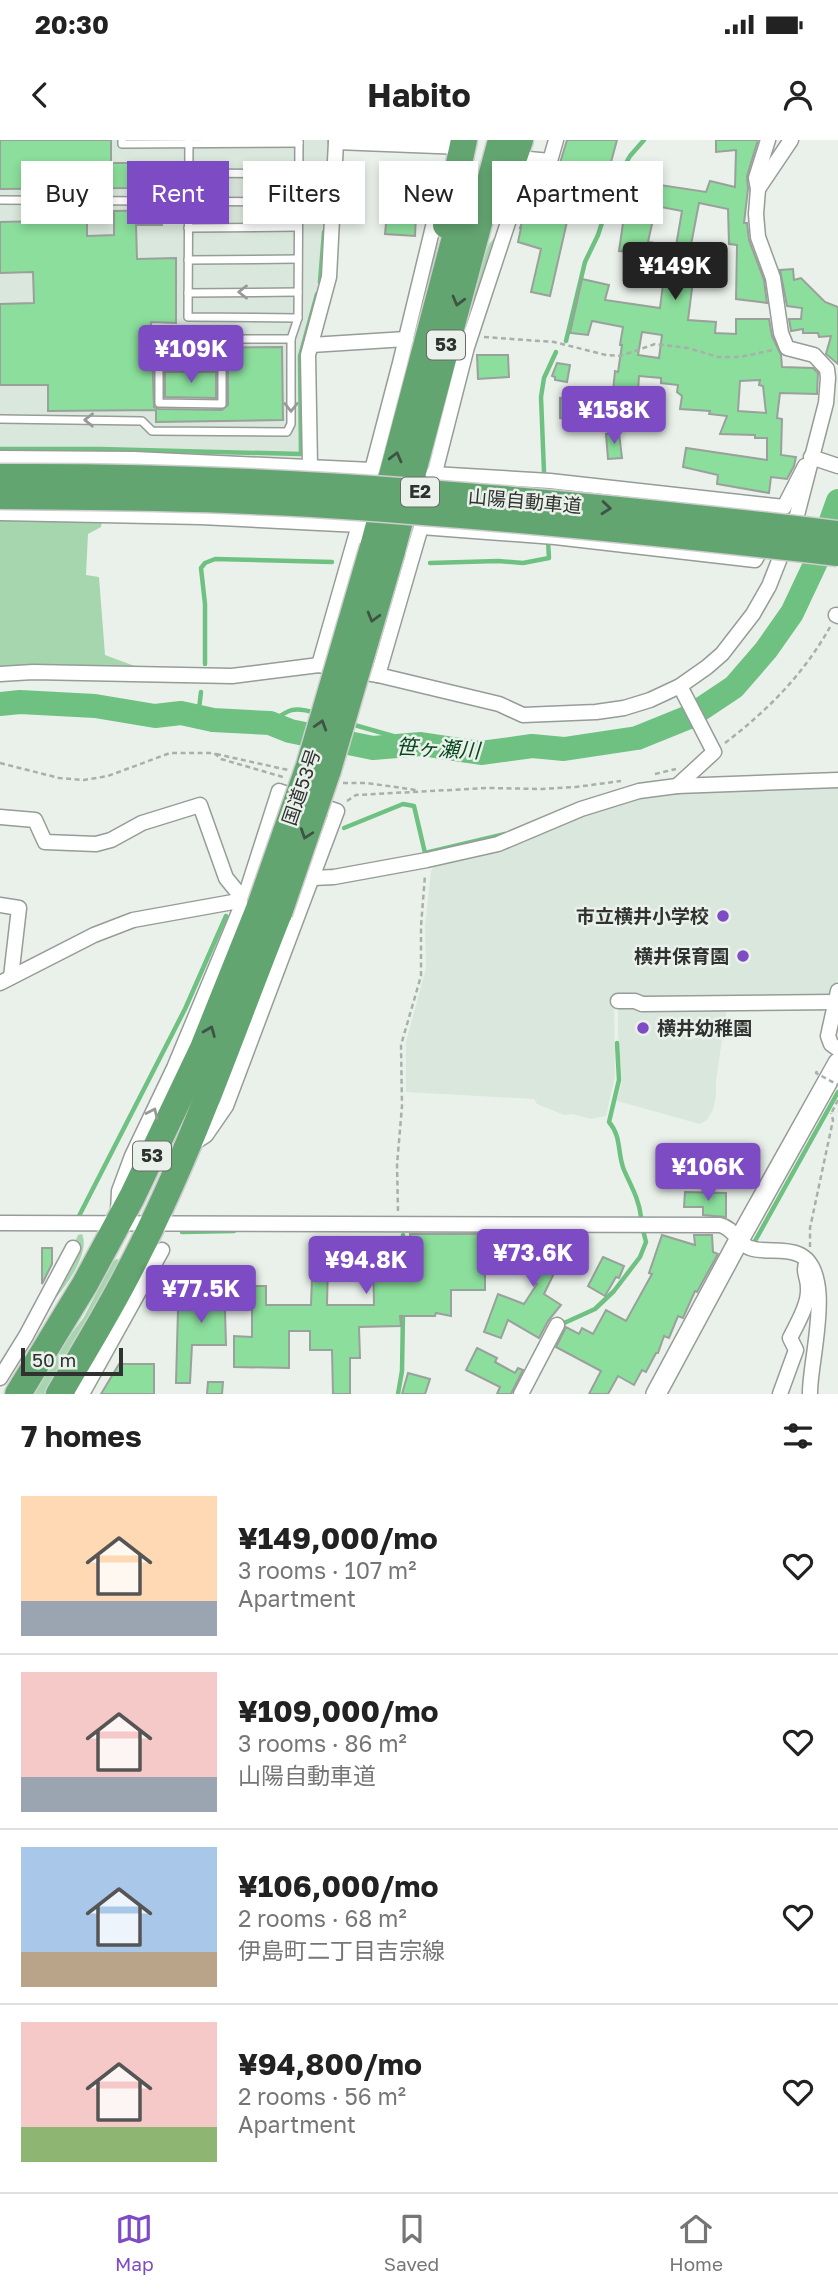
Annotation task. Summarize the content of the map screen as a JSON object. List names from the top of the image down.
{
  "streets": {
    "highway": [
      "53",
      "E2",
      "山陽自動車道",
      "国道53号"
    ]
  },
  "crossings": [
    ["53", "国道53号"]
  ],
  "water": ["笹ヶ瀬川"],
  "places": ["市立横井小学校", "横井保育園", "横井幼稚園"],
  "scale_bar": "50 m",
  "page": {
    "status": "20:30",
    "header": "Habito",
    "chip": [
      "Buy",
      "Rent",
      "Filters",
      "New",
      "Apartment"
    ],
    "price": [
      "¥149K",
      "¥109K",
      "¥158K",
      "¥106K",
      "¥73.6K",
      "¥94.8K",
      "¥77.5K"
    ],
    "scale": "50 m",
    "heading": "7 homes",
    "list": [
      {
        "name": "¥149,000/mo",
        "note": "3 rooms · 107 m² · Apartment"
      },
      {
        "name": "¥109,000/mo",
        "note": "3 rooms · 86 m² · 山陽自動車道"
      },
      {
        "name": "¥106,000/mo",
        "note": "2 rooms · 68 m² · 伊島町二丁目吉宗線"
      },
      {
        "name": "¥94,800/mo",
        "note": "2 rooms · 56 m² · Apartment"
      }
    ],
    "tabs": ["Map", "Saved", "Home"]
  }
}
